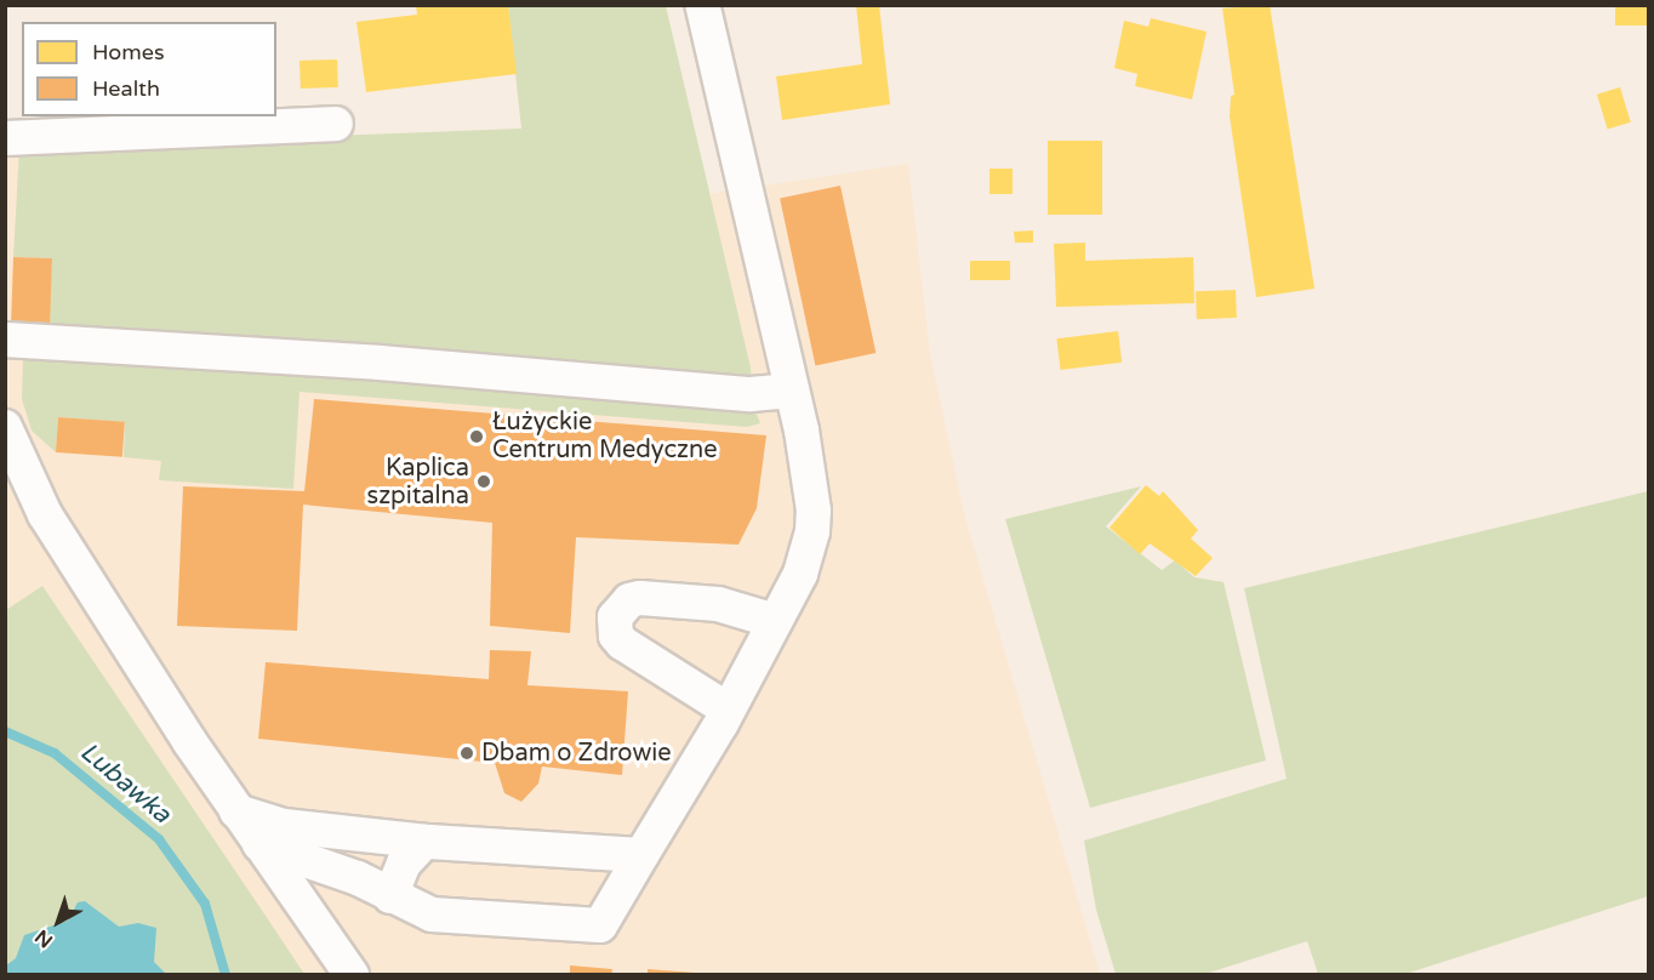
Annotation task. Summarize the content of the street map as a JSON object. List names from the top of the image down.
{
  "water": ["Lubawka"],
  "places": ["Łużyckie Centrum Medyczne", "Kaplica szpitalna", "Dbam o Zdrowie"],
  "legend": ["Homes", "Health"],
  "north": "bottom left"
}
